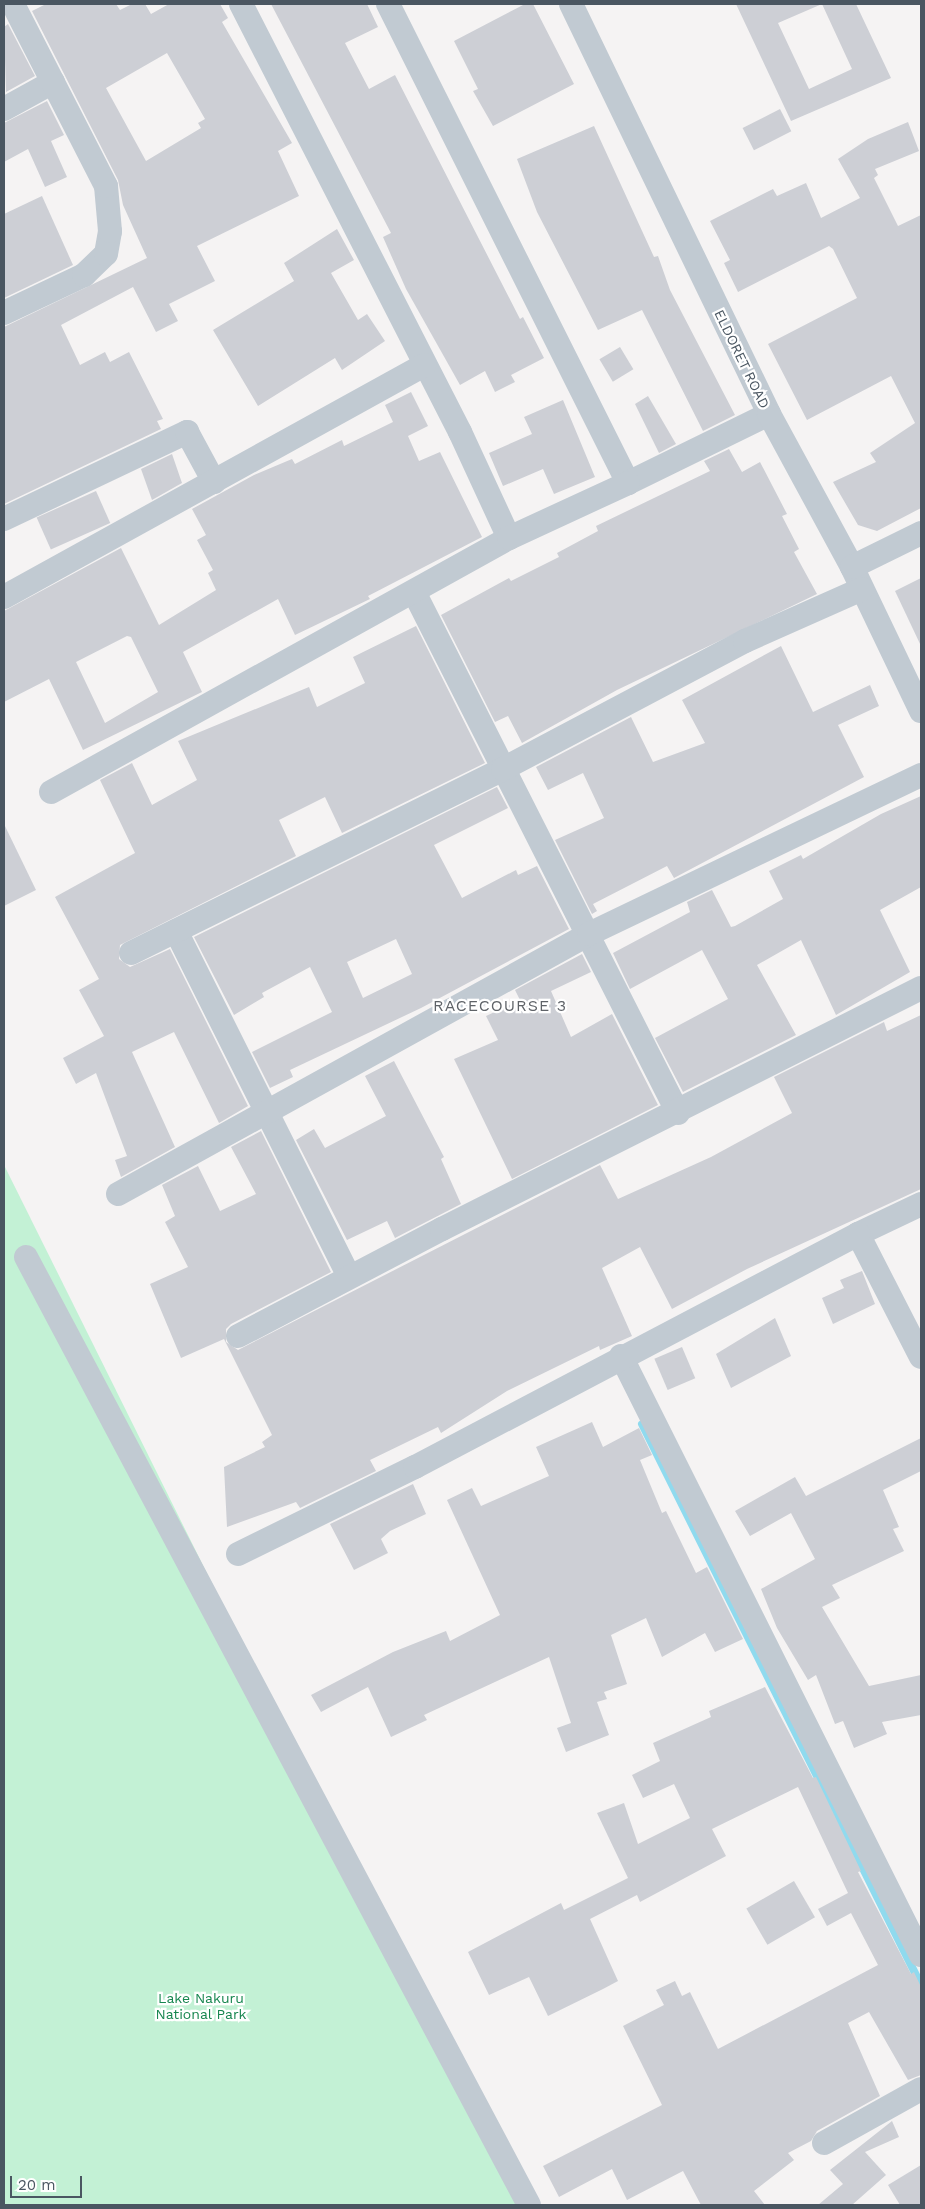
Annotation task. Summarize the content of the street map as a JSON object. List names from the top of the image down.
{
  "streets": {
    "street": ["ELDORET ROAD"]
  },
  "districts": ["RACECOURSE 3"],
  "parks": ["Lake Nakuru National Park"],
  "scale_bar": "20 m"
}
